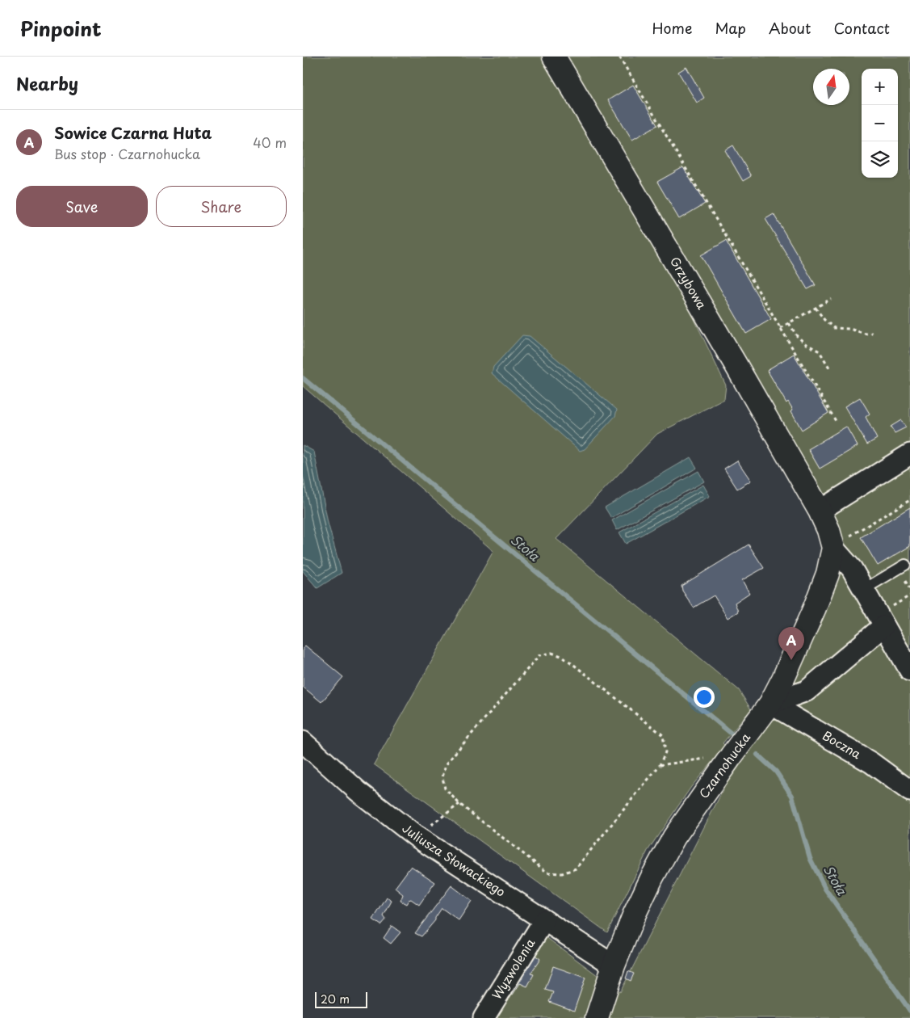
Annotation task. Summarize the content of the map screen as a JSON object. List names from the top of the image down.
{
  "streets": {
    "street": [
      "Grzybowa",
      "Boczna",
      "Czarnohucka",
      "Juliusza Słowackiego",
      "Wyzwolenia"
    ]
  },
  "crossings": [
    ["Grzybowa", "Czarnohucka"],
    ["Boczna", "Czarnohucka"],
    ["Czarnohucka", "Juliusza Słowackiego"],
    ["Juliusza Słowackiego", "Wyzwolenia"]
  ],
  "water": ["Stoła"],
  "scale_bar": "20 m",
  "north": "top",
  "page": {
    "header": "Pinpoint",
    "nav": [
      "Home",
      "Map",
      "About",
      "Contact"
    ],
    "heading": "Nearby",
    "map_buttons": ["+", "−"],
    "list": [
      {
        "mark": "A",
        "name": "Sowice Czarna Huta",
        "note": "Bus stop · Czarnohucka",
        "value": "40 m"
      }
    ],
    "buttons": ["Save", "Share"],
    "pins": "A",
    "scale": "20 m"
  }
}
